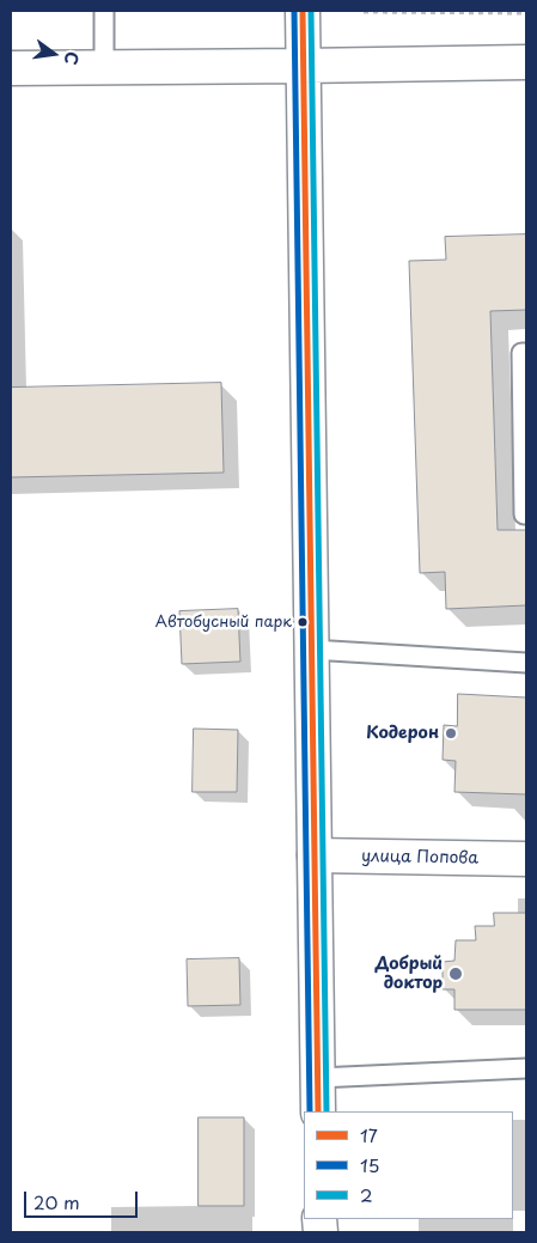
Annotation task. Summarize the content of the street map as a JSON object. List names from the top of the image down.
{
  "streets": {
    "street": ["улица Попова"]
  },
  "places": ["Автобусный парк", "Кодерон", "Добрый доктор"],
  "lines": ["transit line 17", "transit line 15", "transit line 2"],
  "legend": ["17", "15", "2"],
  "scale_bar": "20 m",
  "north": "right"
}
